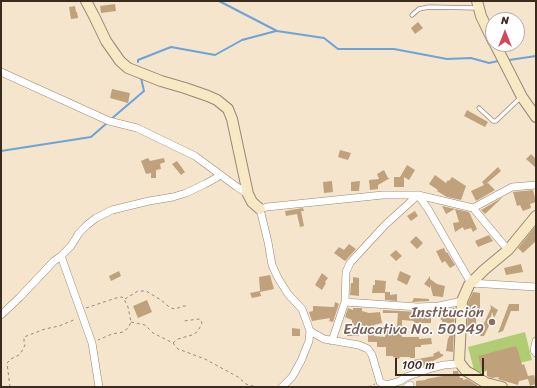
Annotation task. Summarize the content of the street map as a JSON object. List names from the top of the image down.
{
  "places": ["Institución Educativa No. 50949"],
  "scale_bar": "100 m",
  "north": "top"
}
